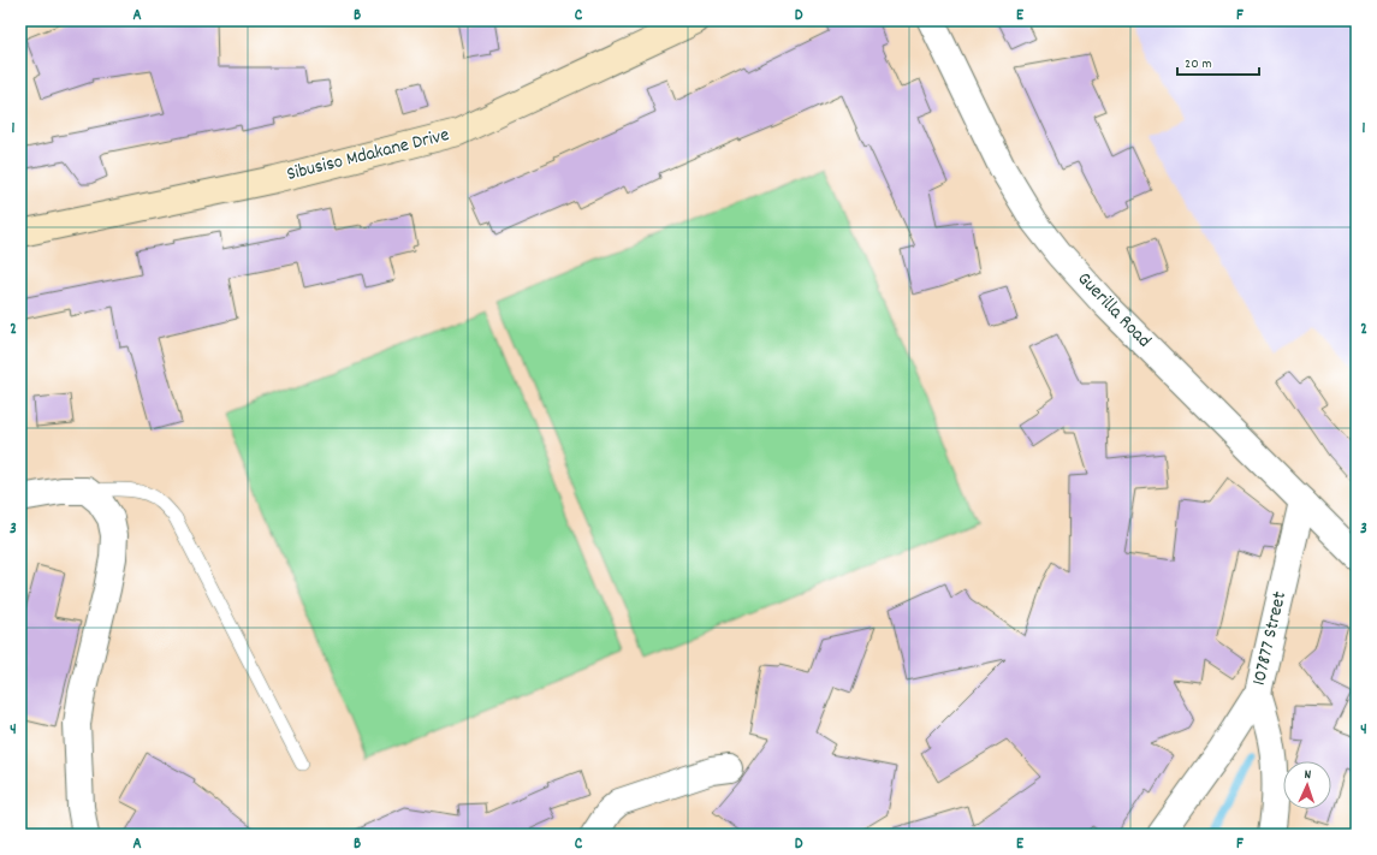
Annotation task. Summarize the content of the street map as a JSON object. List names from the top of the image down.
{
  "streets": {
    "street": ["Sibusiso Mdakane Drive", "Guerilla Road", "107877 Street"]
  },
  "crossings": [
    ["Guerilla Road", "107877 Street"]
  ],
  "scale_bar": "20 m",
  "north": "top",
  "grid": {
    "columns": [
      "A",
      "B",
      "C",
      "D",
      "E",
      "F"
    ],
    "rows": [
      "1",
      "2",
      "3",
      "4"
    ]
  }
}
